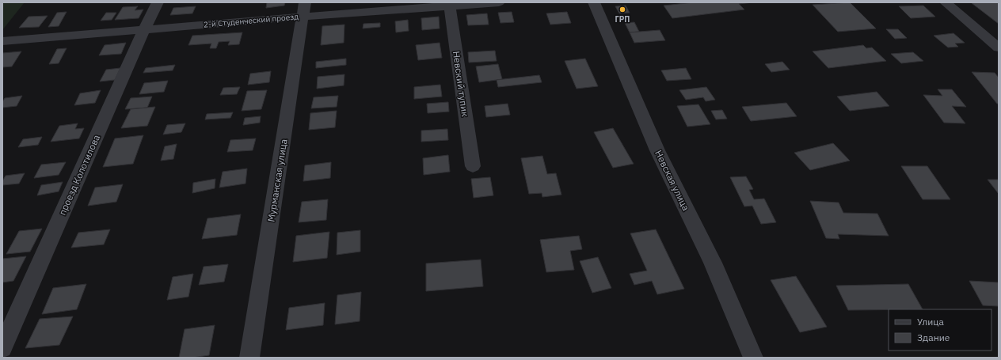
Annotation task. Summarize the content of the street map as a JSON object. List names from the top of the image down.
{
  "streets": {
    "street": [
      "2-й Студенческий проезд",
      "Невский тупик",
      "проезд Колотилова",
      "Мурманская улица",
      "Невская улица"
    ]
  },
  "crossings": [
    ["2-й Студенческий проезд", "Невский тупик"],
    ["2-й Студенческий проезд", "проезд Колотилова"],
    ["2-й Студенческий проезд", "Мурманская улица"]
  ],
  "places": ["ГРП"],
  "legend": ["Улица", "Здание"]
}
